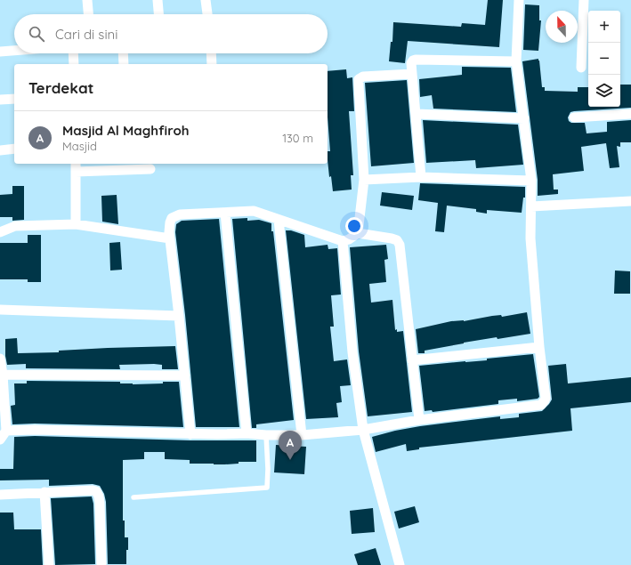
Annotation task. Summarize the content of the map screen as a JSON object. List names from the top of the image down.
{
  "north": "top",
  "page": {
    "map_buttons": ["+", "−"],
    "search": "Cari di sini",
    "heading": "Terdekat",
    "list": [
      {
        "mark": "A",
        "name": "Masjid Al Maghfiroh",
        "note": "Masjid",
        "value": "130 m"
      }
    ],
    "pins": "A"
  }
}
